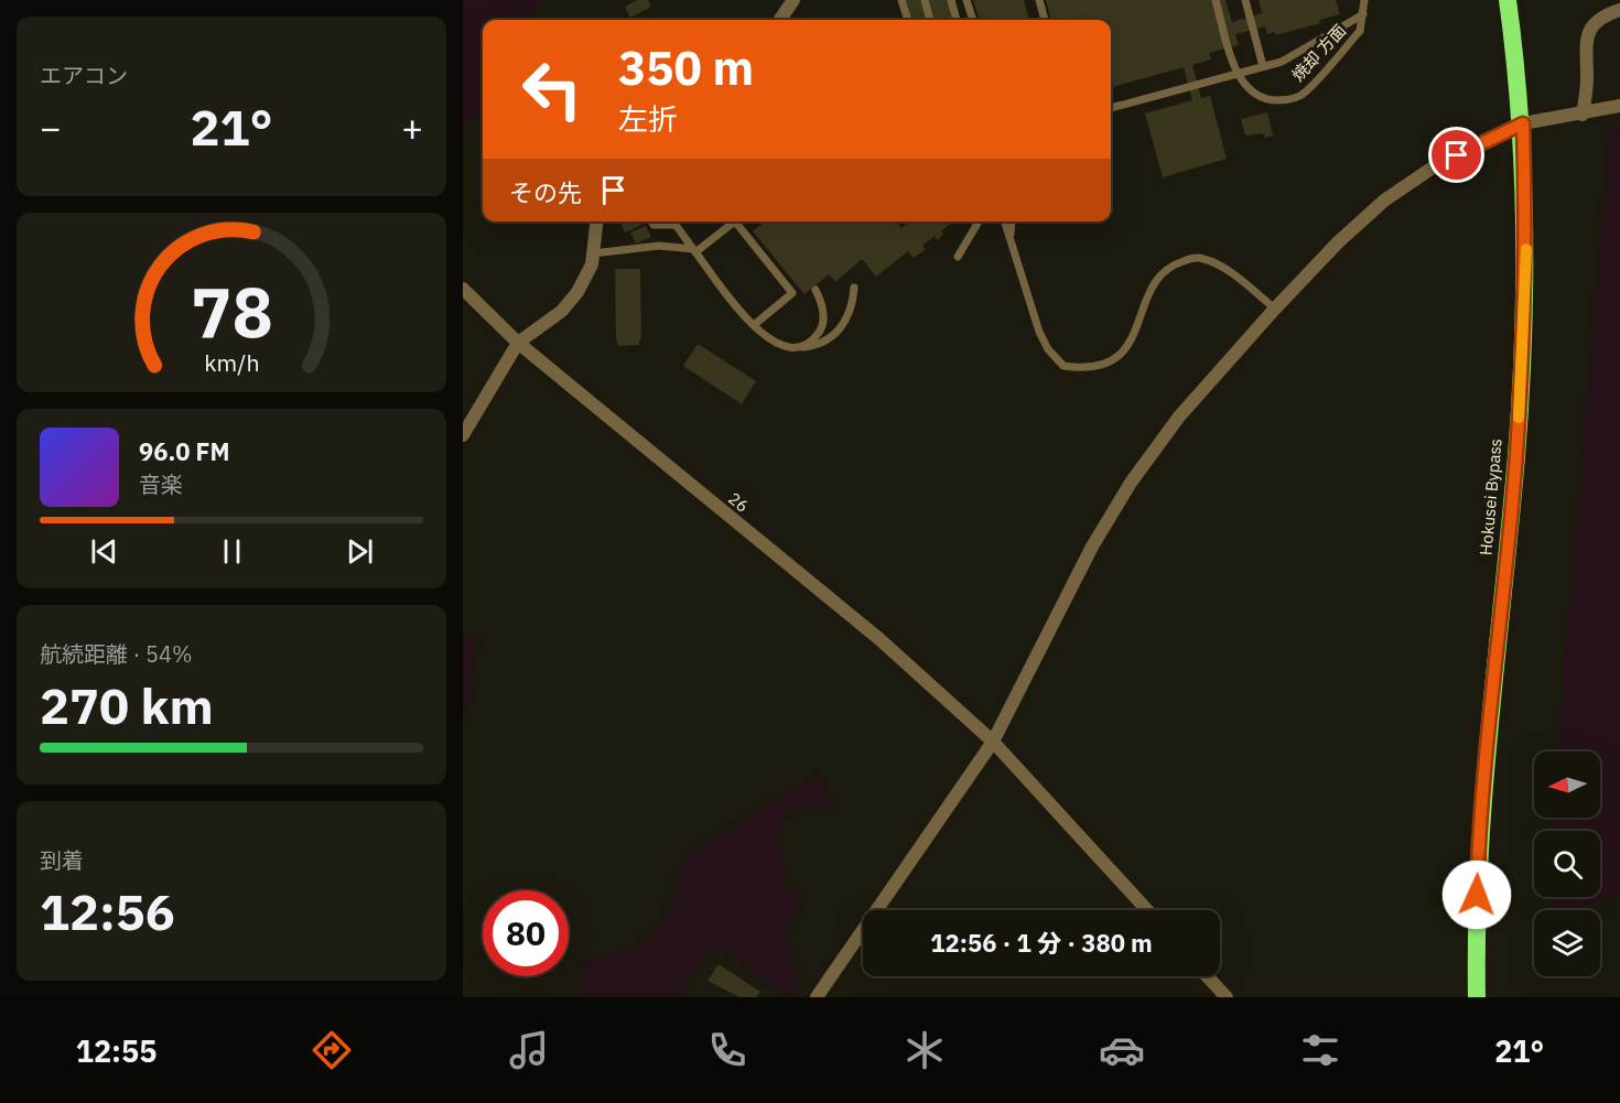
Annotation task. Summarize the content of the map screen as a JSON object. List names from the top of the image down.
{
  "streets": {
    "highway": ["Hokusei Bypass"],
    "street": ["26"],
    "lane": ["焼却 方面"]
  },
  "north": "left",
  "page": {
    "tile": [
      "エアコン",
      ["航続距離 · 54%", "270 km"],
      ["到着", "12:56"]
    ],
    "turn": ["350 m", "左折"],
    "heat": ["−", "21°", "+"],
    "then": "その先",
    "song": ["96.0 FM", "音楽"],
    "limit": "80",
    "trip": "12:56 · 1 分 · 380 m",
    "tabs": ["12:55", "21°"],
    "gauge": ["78", "km/h"]
  }
}
